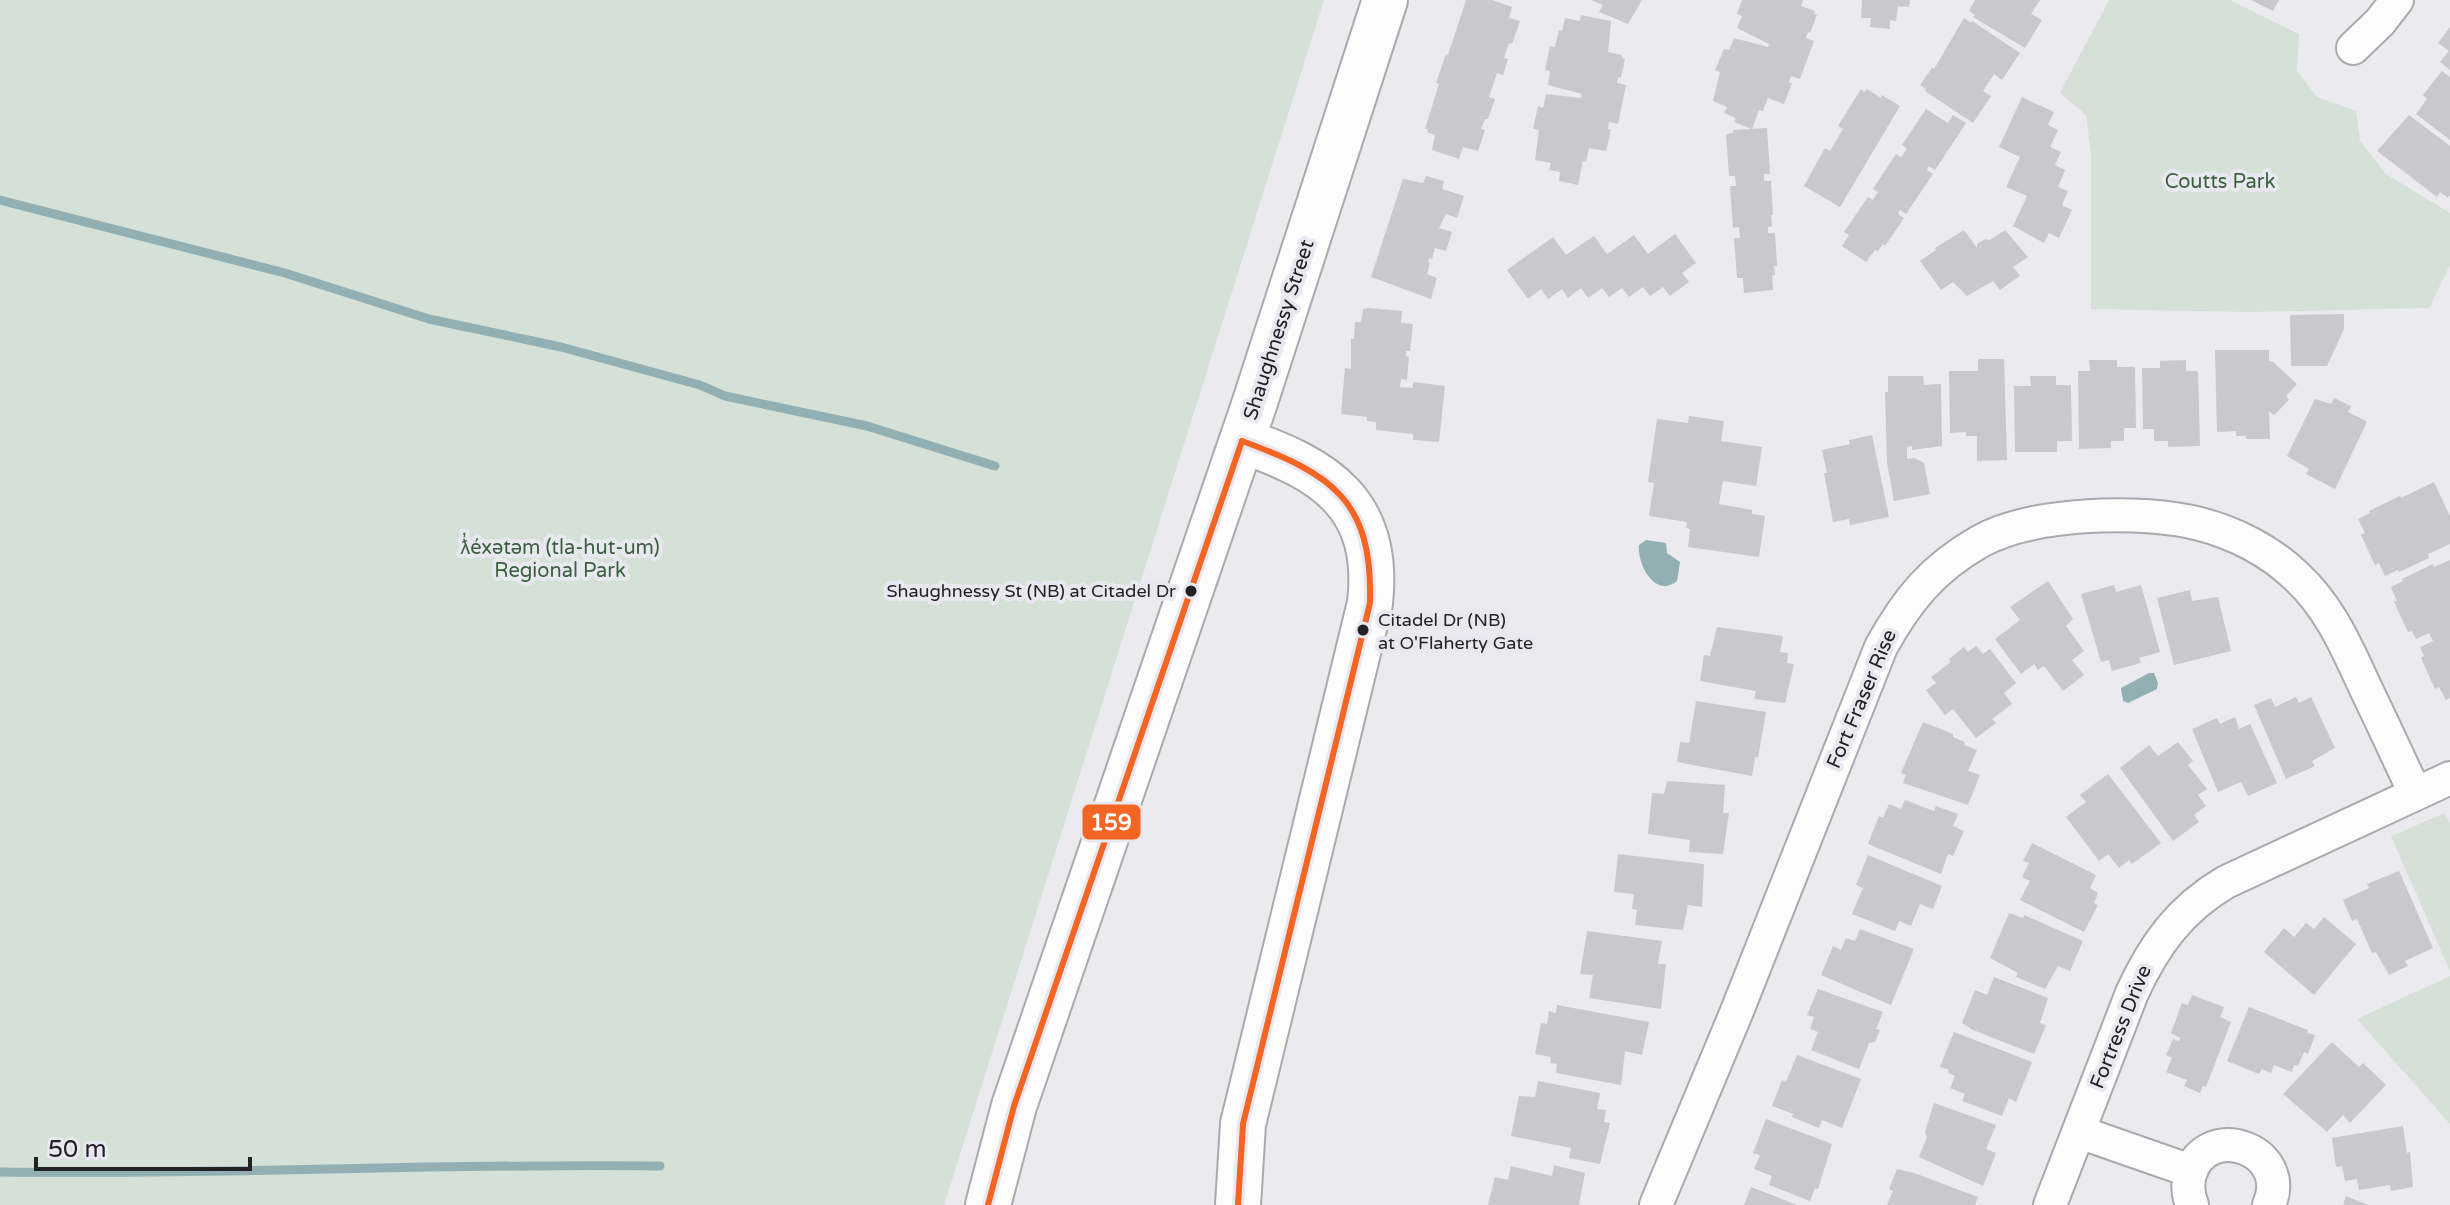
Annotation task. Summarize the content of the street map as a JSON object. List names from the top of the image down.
{
  "streets": {
    "main road": ["Shaughnessy Street"],
    "street": ["Fort Fraser Rise", "Fortress Drive"]
  },
  "crossings": [
    ["Fort Fraser Rise", "Fortress Drive"]
  ],
  "parks": ["Coutts Park", "ƛ̓éxətəm (tla-hut-um) Regional Park"],
  "places": ["Shaughnessy St (NB) at Citadel Dr", "Citadel Dr (NB) at O'Flaherty Gate"],
  "lines": ["transit line 159"],
  "scale_bar": "50 m"
}
